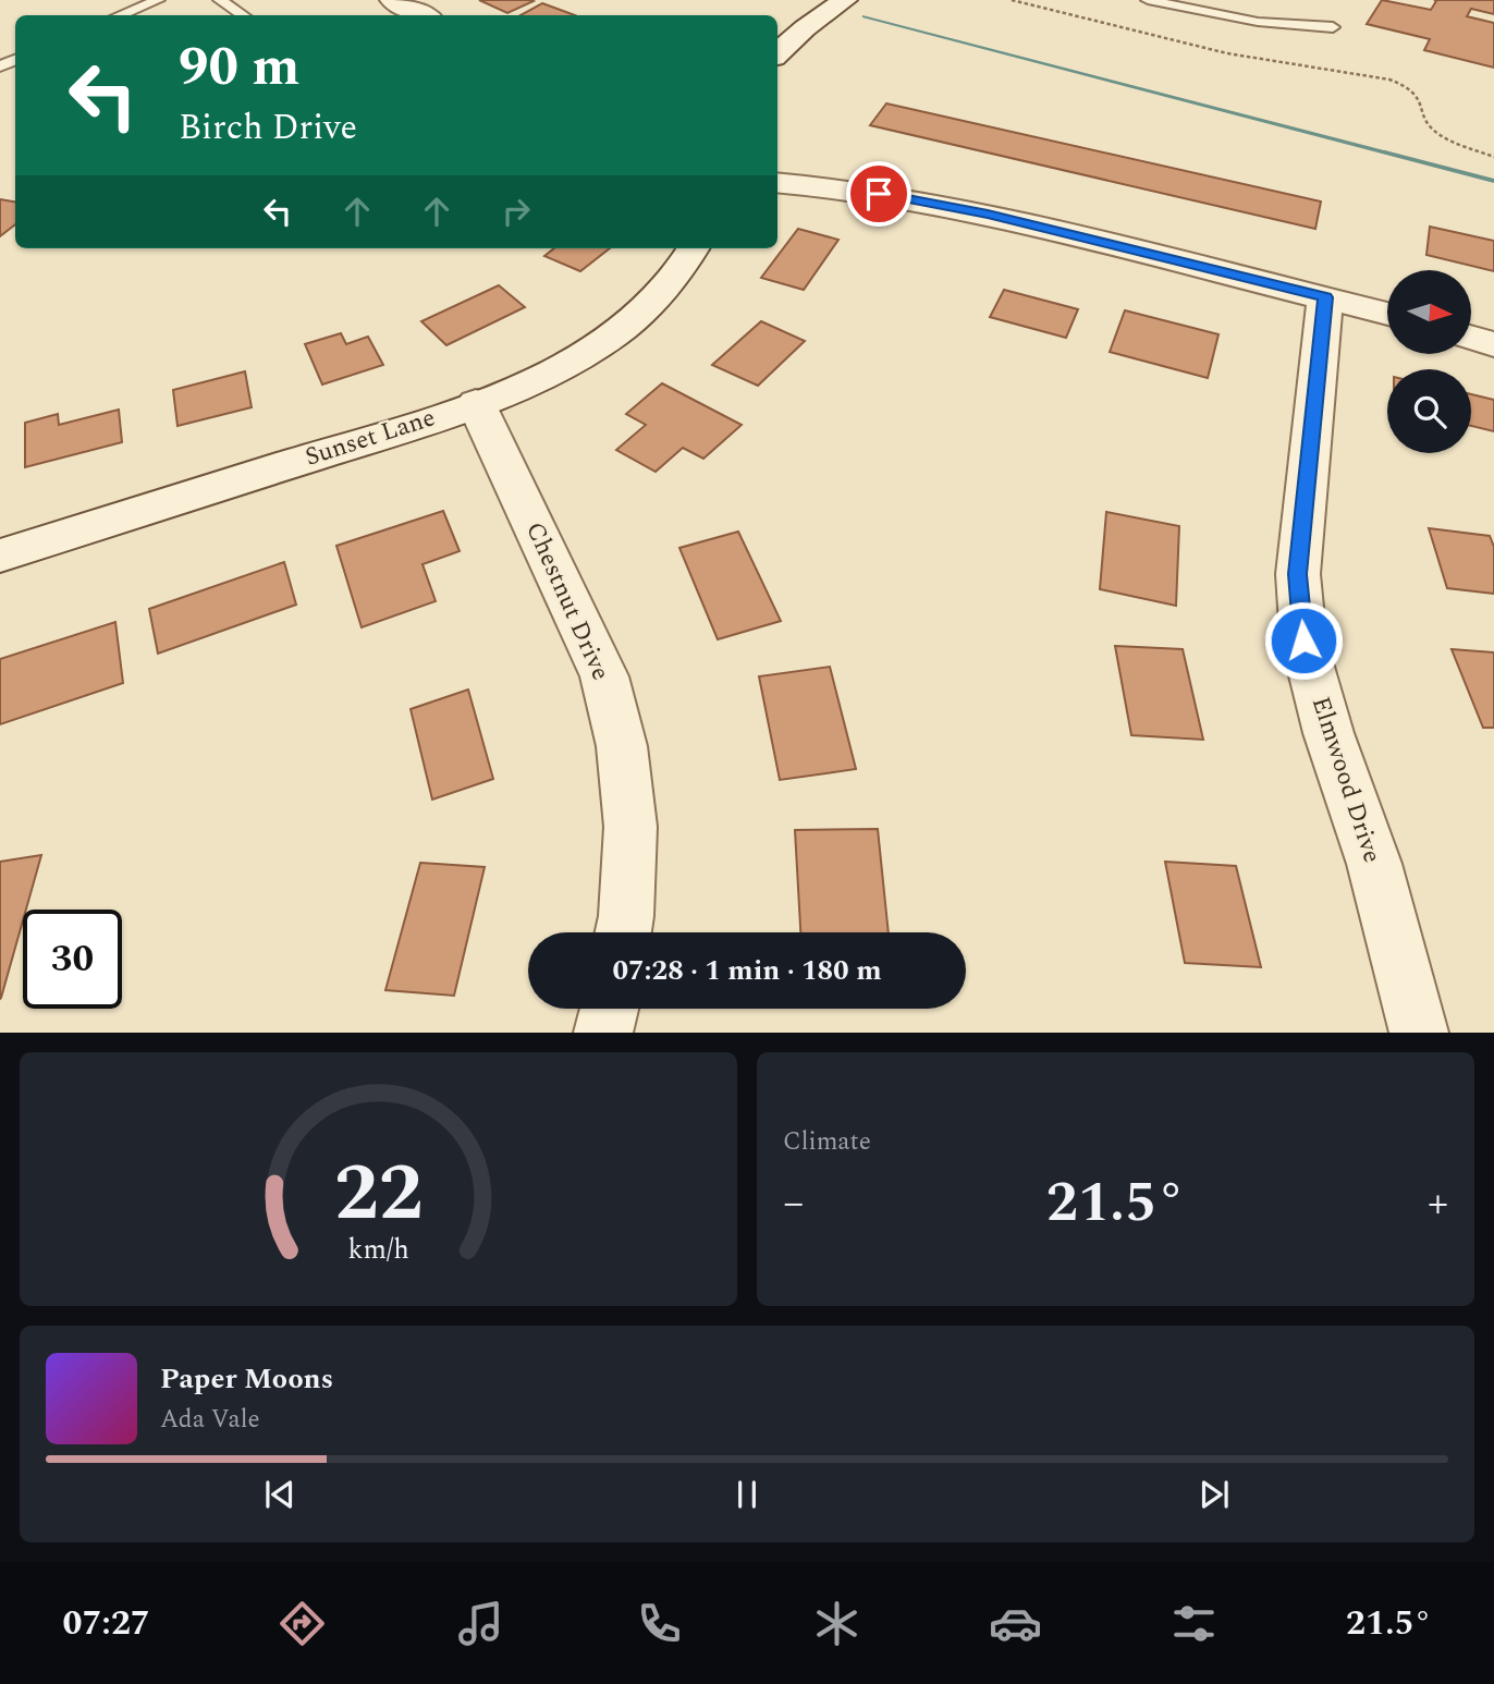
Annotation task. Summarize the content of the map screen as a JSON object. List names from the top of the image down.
{
  "streets": {
    "street": ["Sunset Lane", "Chestnut Drive", "Elmwood Drive"]
  },
  "crossings": [
    ["Sunset Lane", "Chestnut Drive"]
  ],
  "north": "right",
  "page": {
    "turn": ["90 m", "Birch Drive"],
    "limit": "30",
    "trip": "07:28 · 1 min · 180 m",
    "tile": "Climate",
    "heat": ["−", "21.5°", "+"],
    "song": ["Paper Moons", "Ada Vale"],
    "tabs": ["07:27", "21.5°"],
    "gauge": ["22", "km/h"]
  }
}
